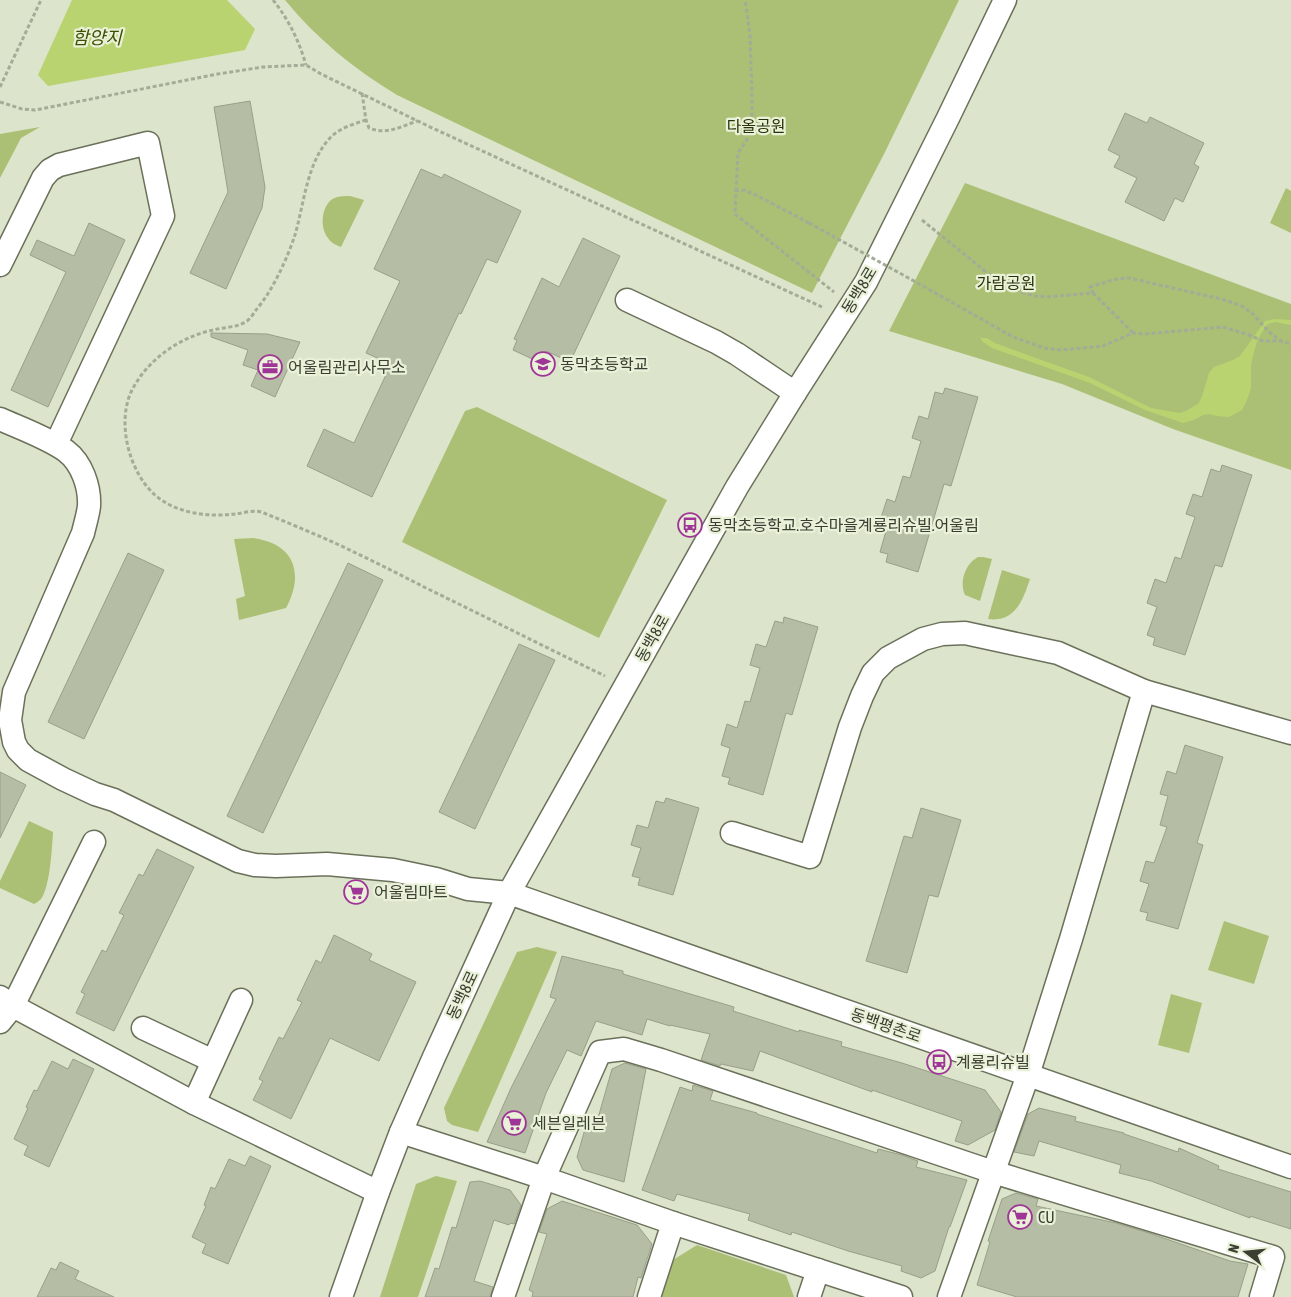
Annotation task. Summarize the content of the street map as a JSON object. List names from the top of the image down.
{
  "streets": {
    "street": ["동백8로", "동백평촌로"]
  },
  "crossings": [
    ["동백8로", "동백평촌로"]
  ],
  "water": ["함양지"],
  "parks": ["다올공원", "가람공원"],
  "places": {
    "school or university": ["동막초등학교"],
    "office": ["어울림관리사무소"],
    "bus stop": ["동막초등학교.호수마을계룡리슈빌.어울림", "계룡리슈빌"],
    "supermarket": ["어울림마트", "세븐일레븐", "CU"]
  },
  "north": "left"
}
